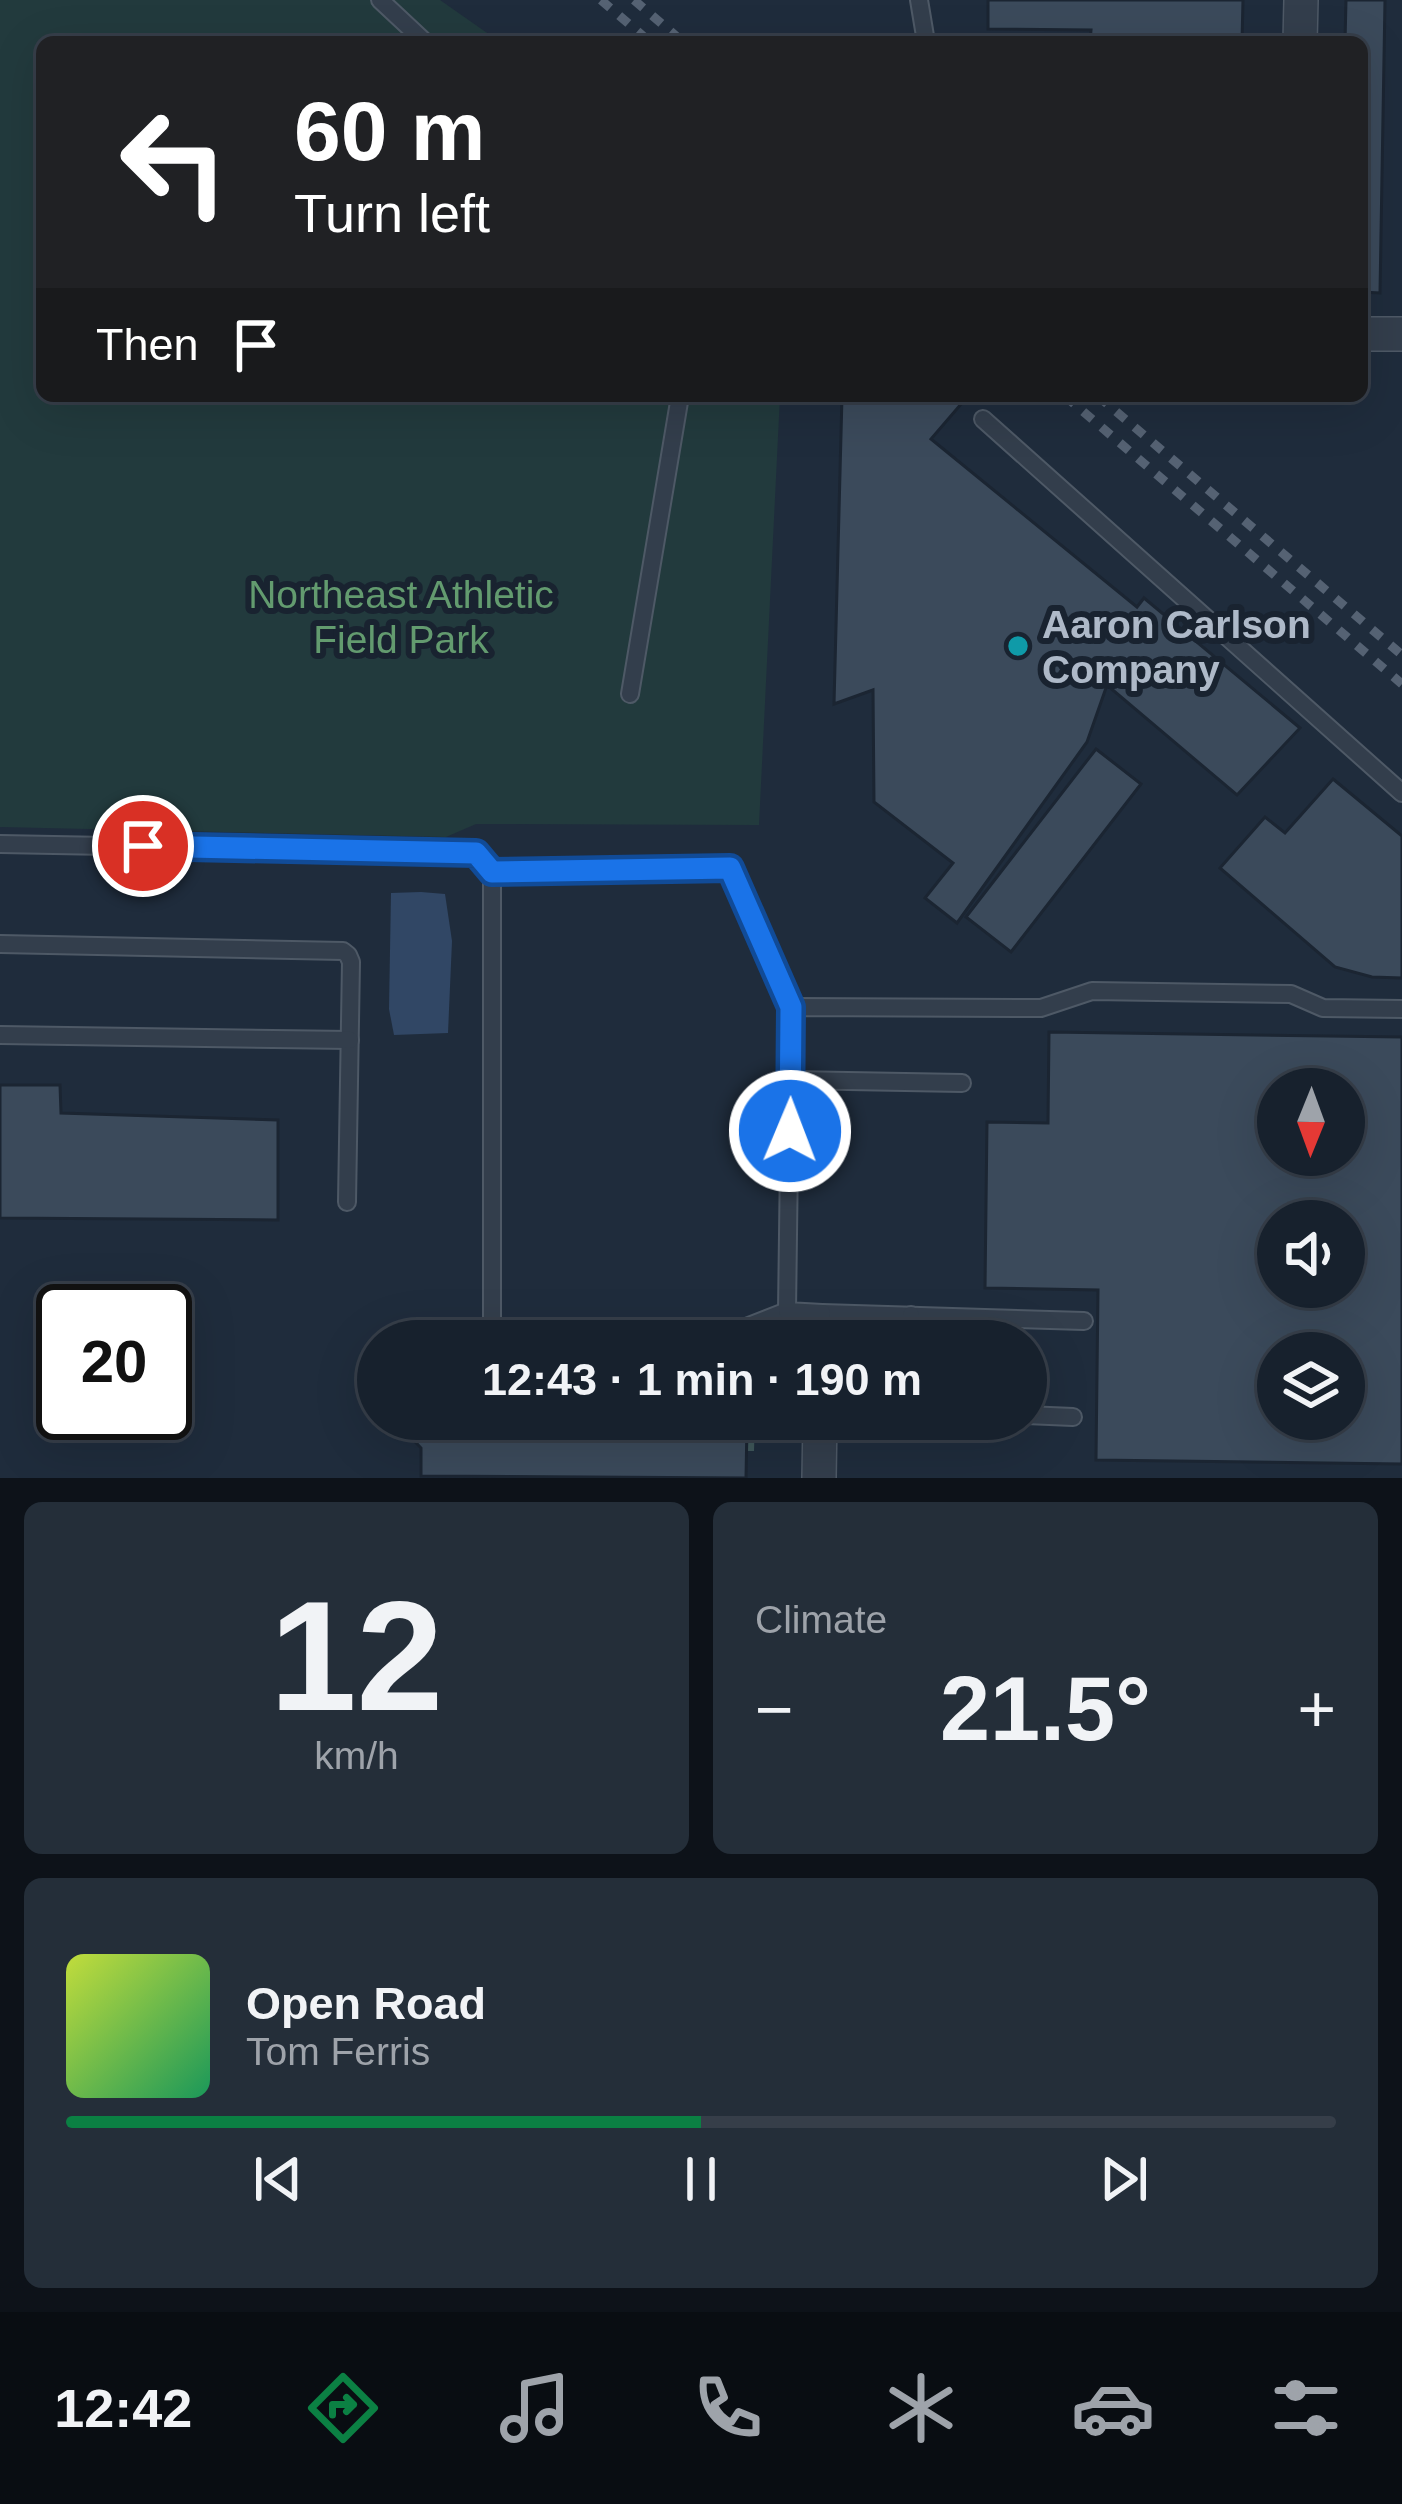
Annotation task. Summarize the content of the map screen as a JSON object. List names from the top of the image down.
{
  "parks": ["Northeast Athletic Field Park"],
  "places": ["Aaron Carlson Company"],
  "north": "bottom",
  "page": {
    "turn": ["60 m", "Turn left"],
    "then": "Then",
    "limit": "20",
    "trip": "12:43 · 1 min · 190 m",
    "tile": [
      ["12", "km/h"],
      "Climate"
    ],
    "heat": ["−", "21.5°", "+"],
    "song": ["Open Road", "Tom Ferris"],
    "tabs": "12:42"
  }
}
